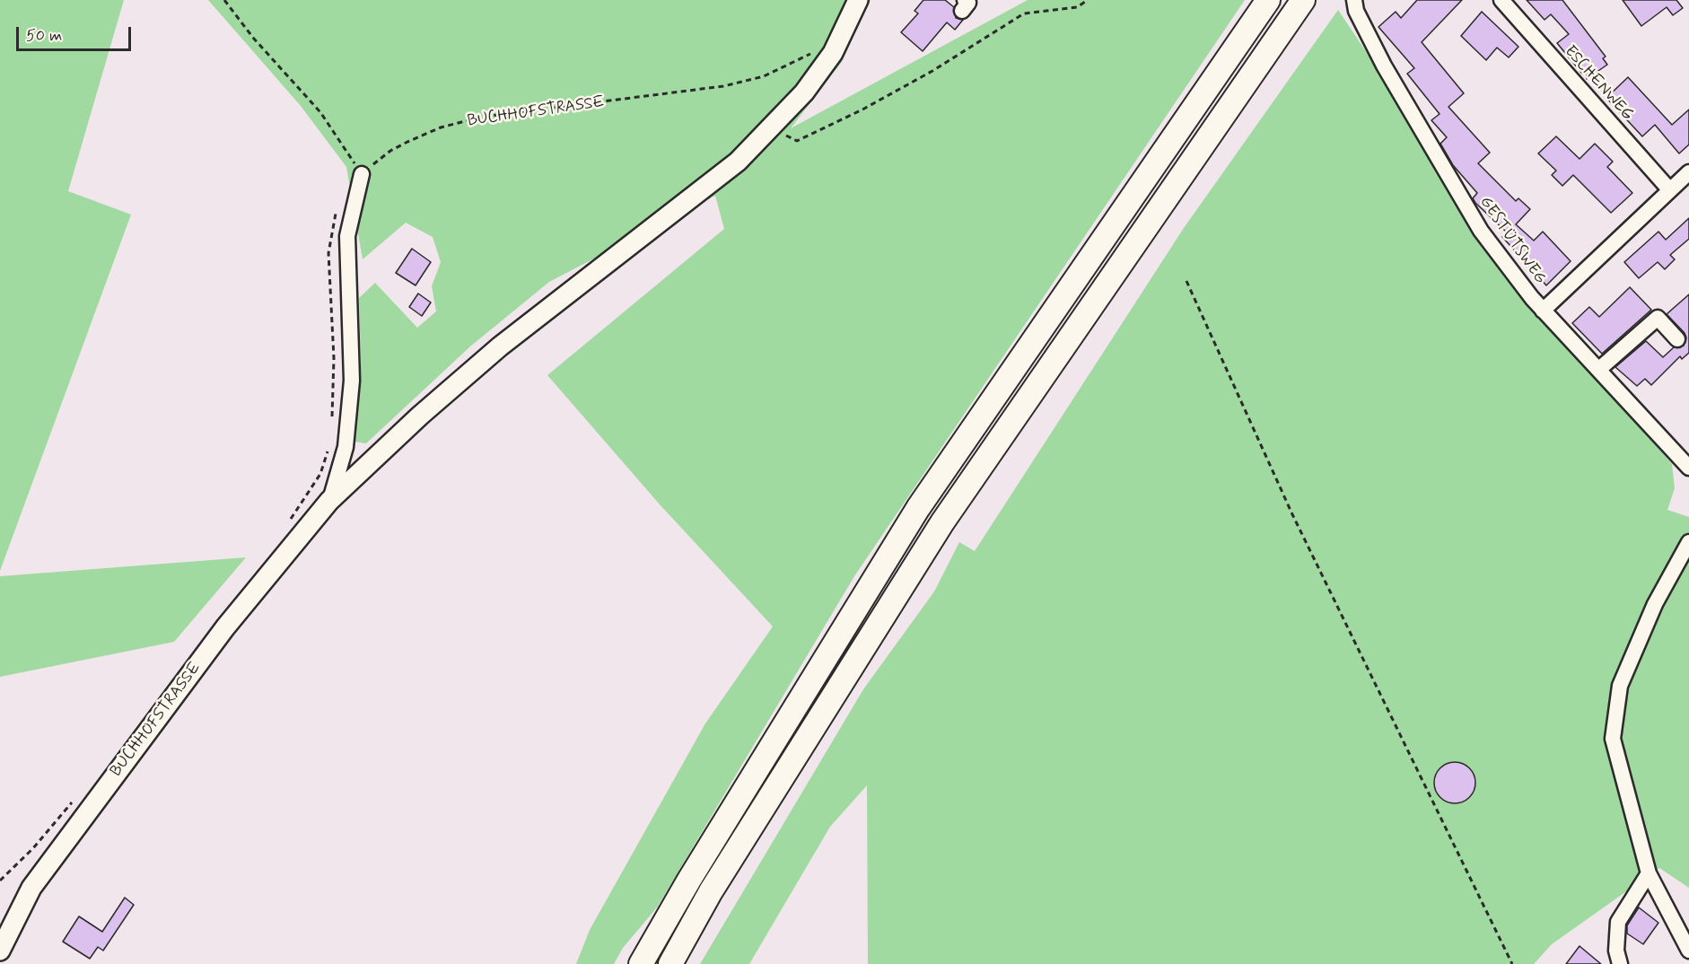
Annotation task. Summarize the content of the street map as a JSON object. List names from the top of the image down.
{
  "streets": {
    "main road": ["BUCHHOFSTRASSE"],
    "street": ["ESCHENWEG", "GESTÜTSWEG"]
  },
  "scale_bar": "50 m"
}
